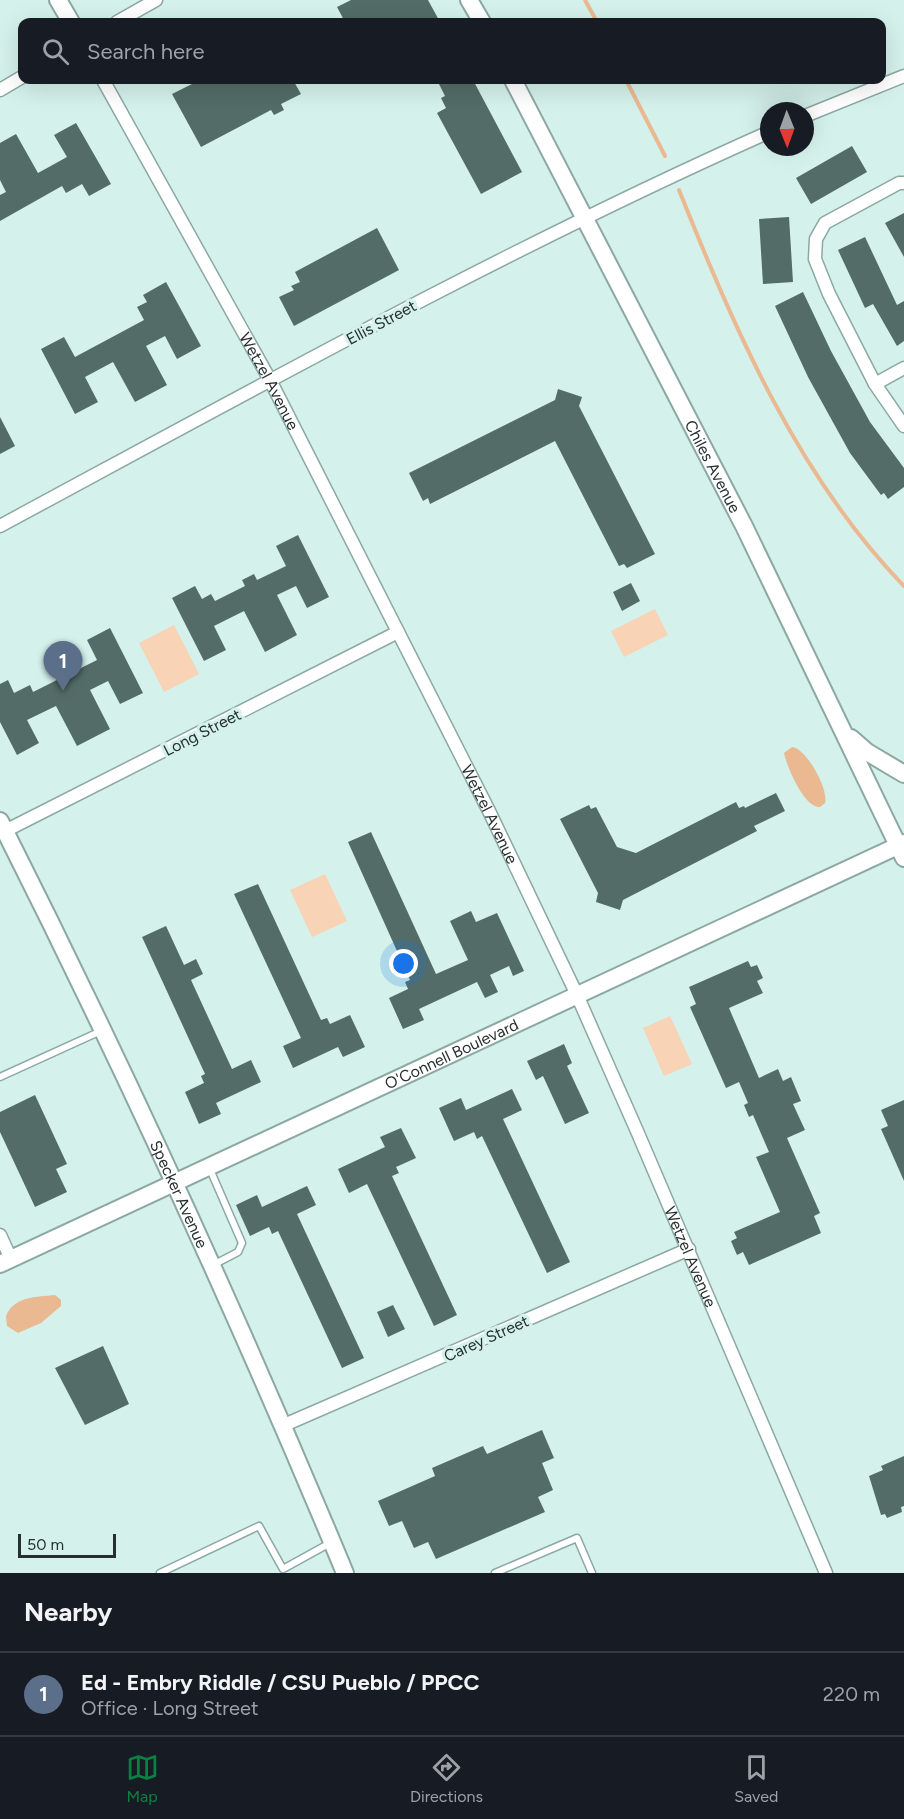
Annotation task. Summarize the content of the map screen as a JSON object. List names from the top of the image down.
{
  "streets": {
    "street": [
      "Ellis Street",
      "Wetzel Avenue",
      "Chiles Avenue",
      "Long Street",
      "O'Connell Boulevard",
      "Specker Avenue",
      "Carey Street"
    ]
  },
  "crossings": [
    ["Ellis Street", "Wetzel Avenue"],
    ["Ellis Street", "Chiles Avenue"],
    ["Wetzel Avenue", "Long Street"],
    ["Wetzel Avenue", "O'Connell Boulevard"],
    ["Wetzel Avenue", "Carey Street"],
    ["Chiles Avenue", "O'Connell Boulevard"],
    ["Long Street", "Specker Avenue"],
    ["O'Connell Boulevard", "Specker Avenue"],
    ["Specker Avenue", "Carey Street"]
  ],
  "scale_bar": "50 m",
  "north": "bottom",
  "page": {
    "search": "Search here",
    "pins": "1",
    "scale": "50 m",
    "heading": "Nearby",
    "list": [
      {
        "mark": "1",
        "name": "Ed - Embry Riddle / CSU Pueblo / PPCC",
        "note": "Office · Long Street",
        "value": "220 m"
      }
    ],
    "nav": ["Map", "Directions", "Saved"]
  }
}
